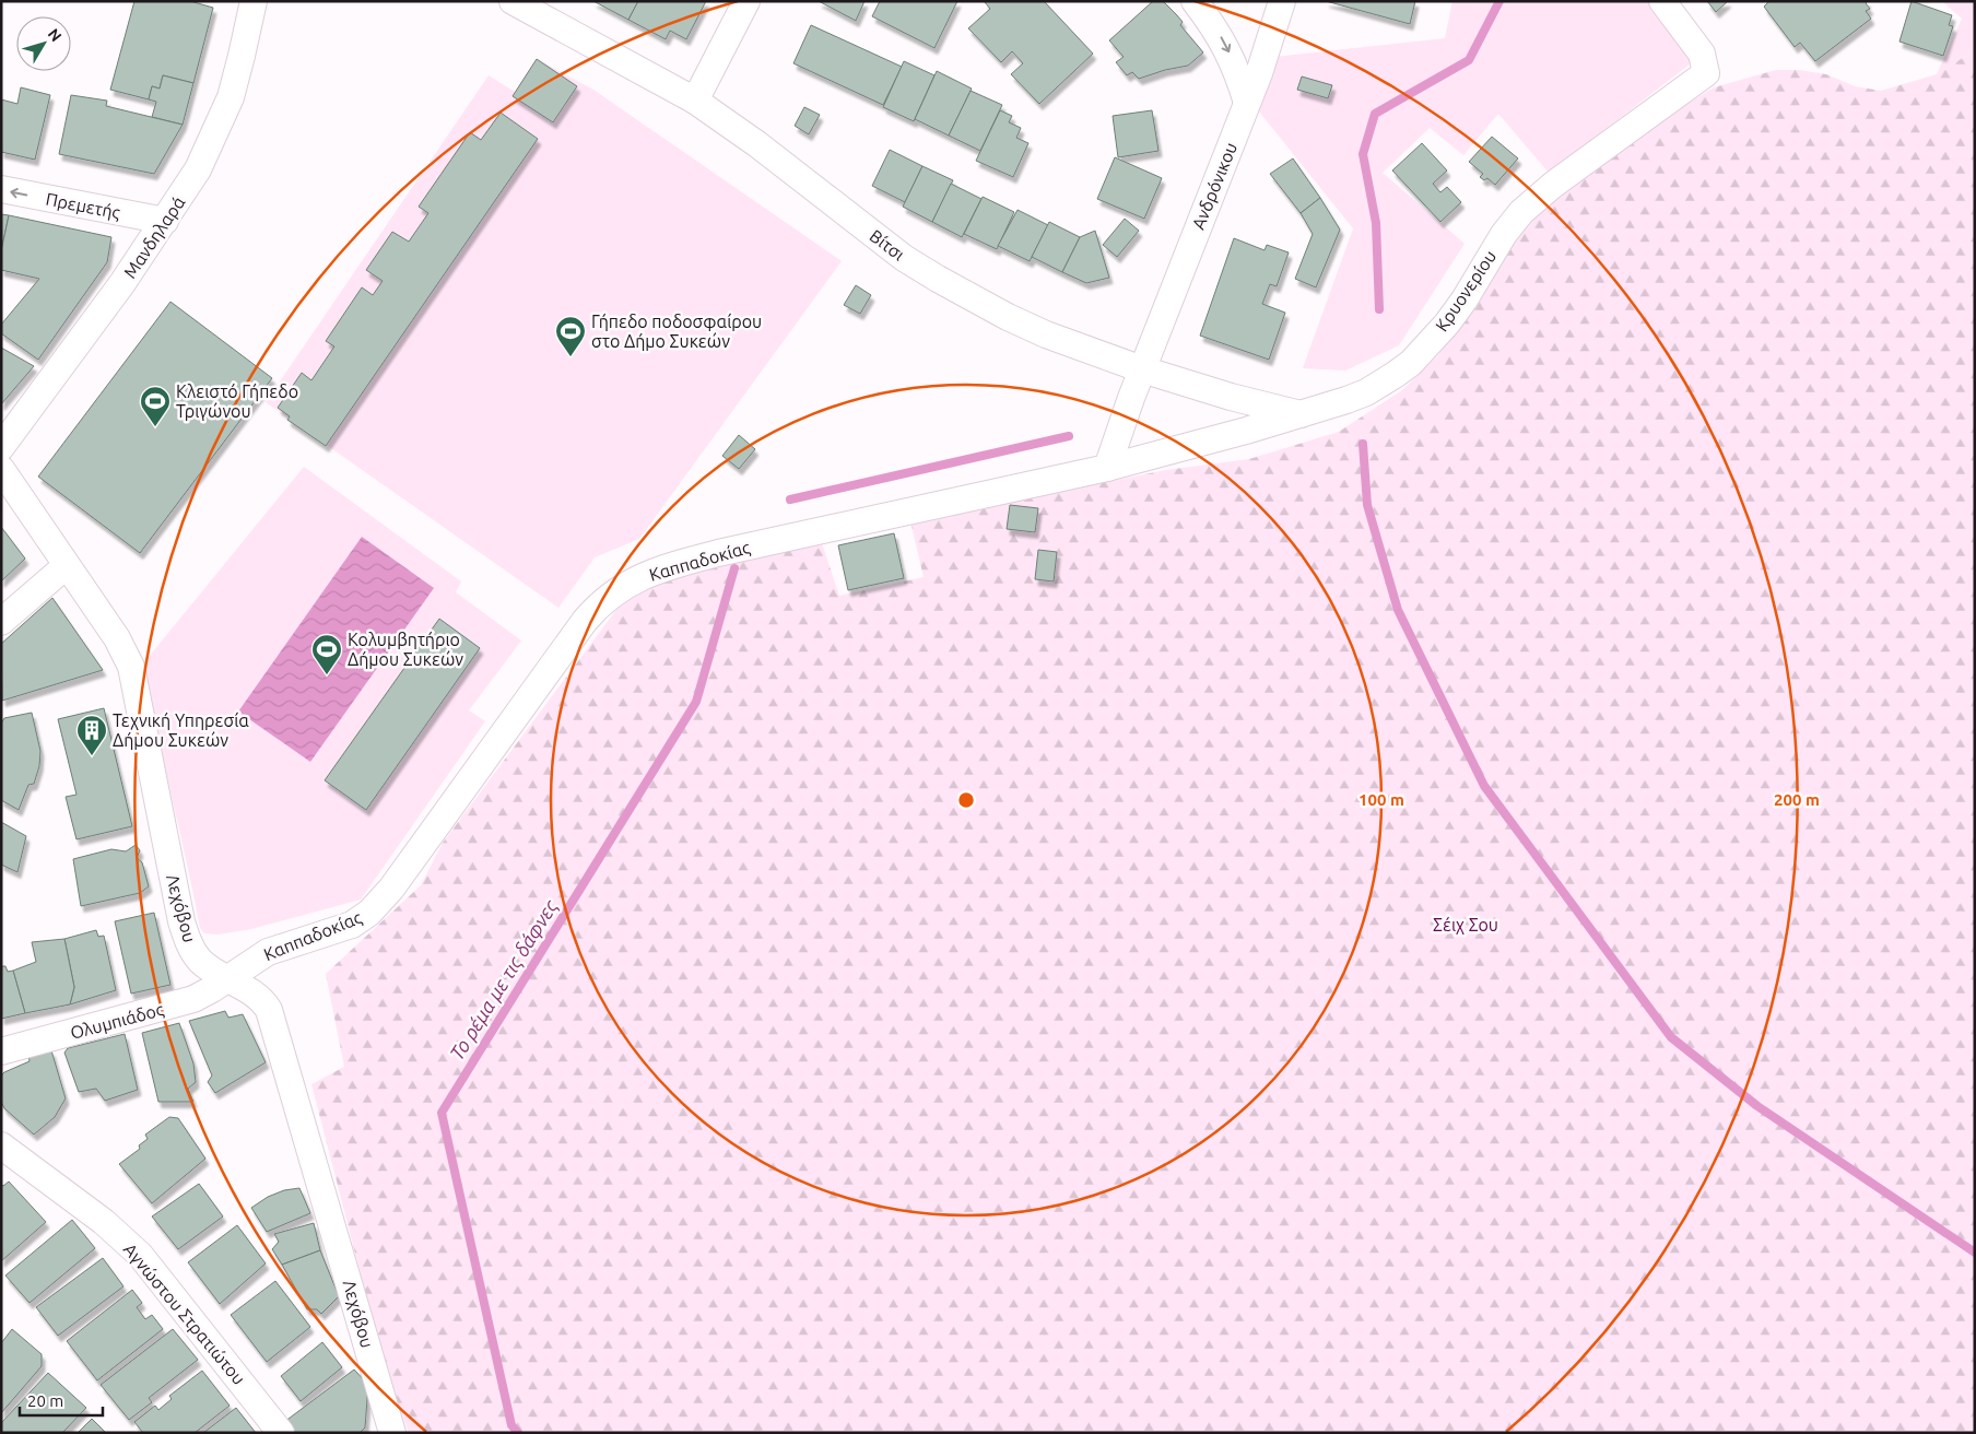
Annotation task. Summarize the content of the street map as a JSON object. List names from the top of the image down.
{
  "streets": {
    "street": [
      "Ανδρόνικου",
      "Πρεμετής",
      "Μανδηλαρά",
      "Βίτσι",
      "Κρυονερίου",
      "Καππαδοκίας",
      "Λεχόβου",
      "Ολυμπιάδος",
      "Αγνώστου Στρατιώτου"
    ]
  },
  "crossings": [
    ["Ανδρόνικου", "Βίτσι"],
    ["Πρεμετής", "Μανδηλαρά"],
    ["Βίτσι", "Κρυονερίου"],
    ["Κρυονερίου", "Καππαδοκίας"],
    ["Καππαδοκίας", "Λεχόβου"],
    ["Καππαδοκίας", "Ολυμπιάδος"],
    ["Λεχόβου", "Ολυμπιάδος"]
  ],
  "one_way": ["Πρεμετής"],
  "water": ["Το ρέμα με τις δάφνες"],
  "parks": ["Σέιχ Σου"],
  "places": {
    "sports": ["Γήπεδο ποδοσφαίρου στο Δήμο Συκεών", "Κλειστό Γήπεδο Τριγώνου", "Κολυμβητήριο Δήμου Συκεών"],
    "building": ["Τεχνική Υπηρεσία Δήμου Συκεών"]
  },
  "scale_bar": "20 m",
  "north": "top right",
  "rings": ["100 m", "200 m"]
}
